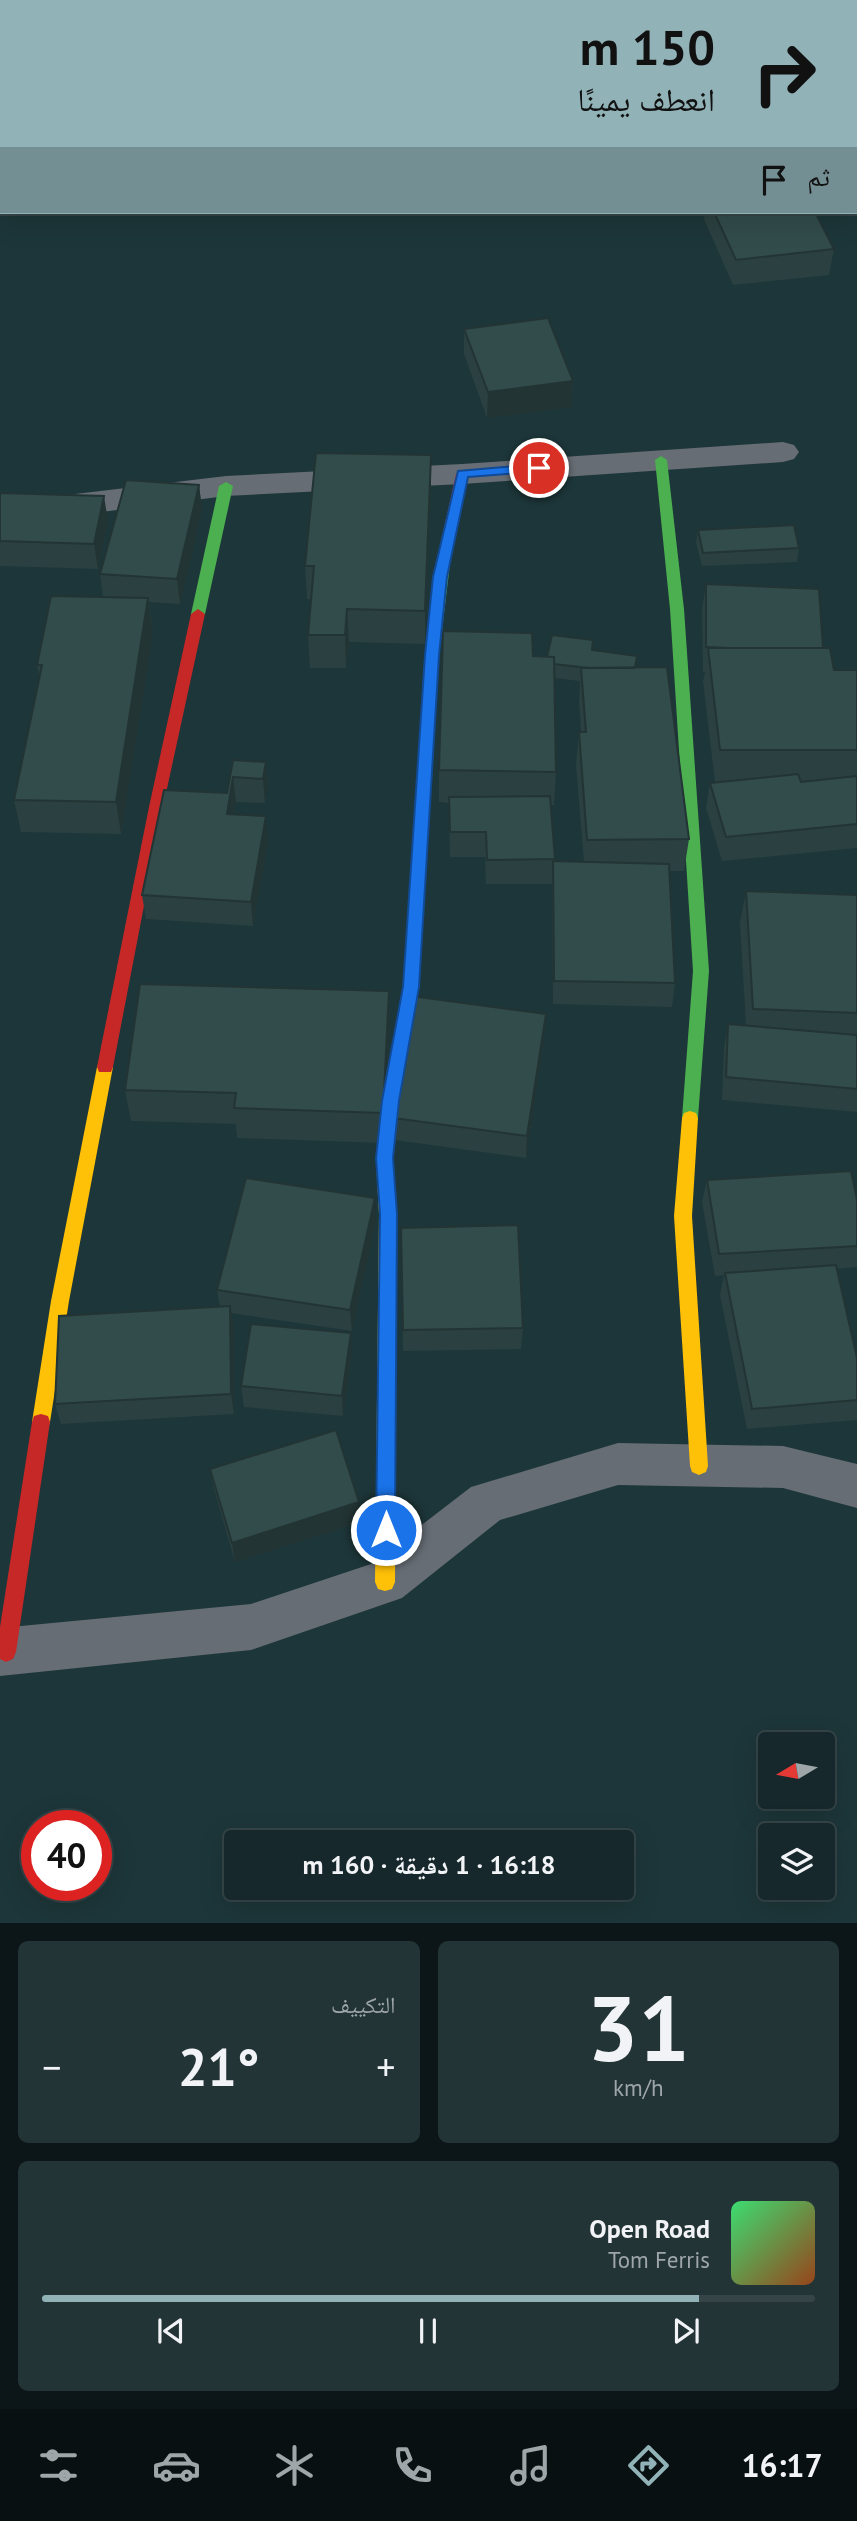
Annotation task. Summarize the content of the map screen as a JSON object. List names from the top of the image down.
{
  "north": "left",
  "page": {
    "turn": ["150 m", "انعطف يمينًا"],
    "then": "ثم",
    "limit": "40",
    "trip": "16:18 · 1 دقيقة · 160 m",
    "tile": [
      ["31", "km/h"],
      "التكييف"
    ],
    "heat": ["−", "21°", "+"],
    "song": ["Open Road", "Tom Ferris"],
    "tabs": "16:17"
  }
}
